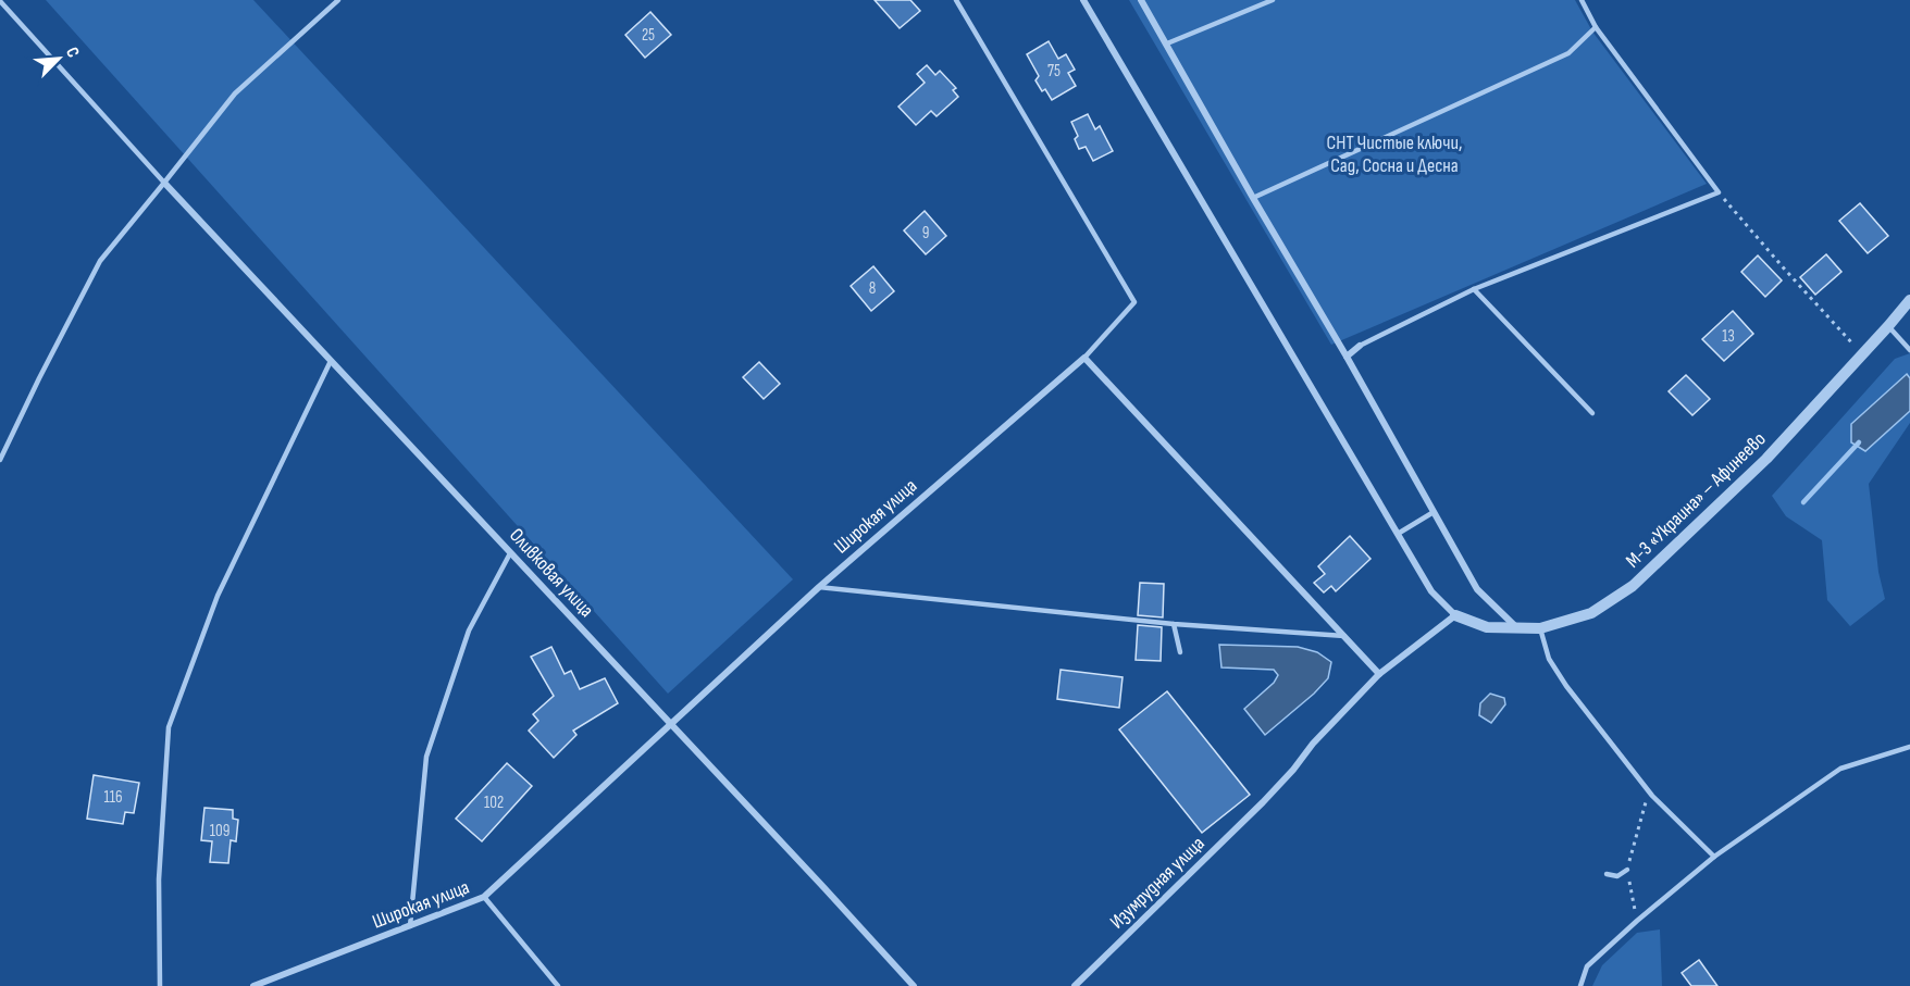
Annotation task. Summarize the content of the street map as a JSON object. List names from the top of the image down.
{
  "streets": {
    "street": [
      "М-3 «Украина» – Афинеево",
      "Широкая улица",
      "Оливковая улица",
      "Изумрудная улица"
    ]
  },
  "crossings": [
    ["Широкая улица", "Оливковая улица"]
  ],
  "parks": ["СНТ Чистые ключи, Сад, Сосна и Десна"],
  "house_numbers": [
    "25",
    "75",
    "9",
    "8",
    "13",
    "116",
    "102",
    "109"
  ],
  "north": "top right"
}
